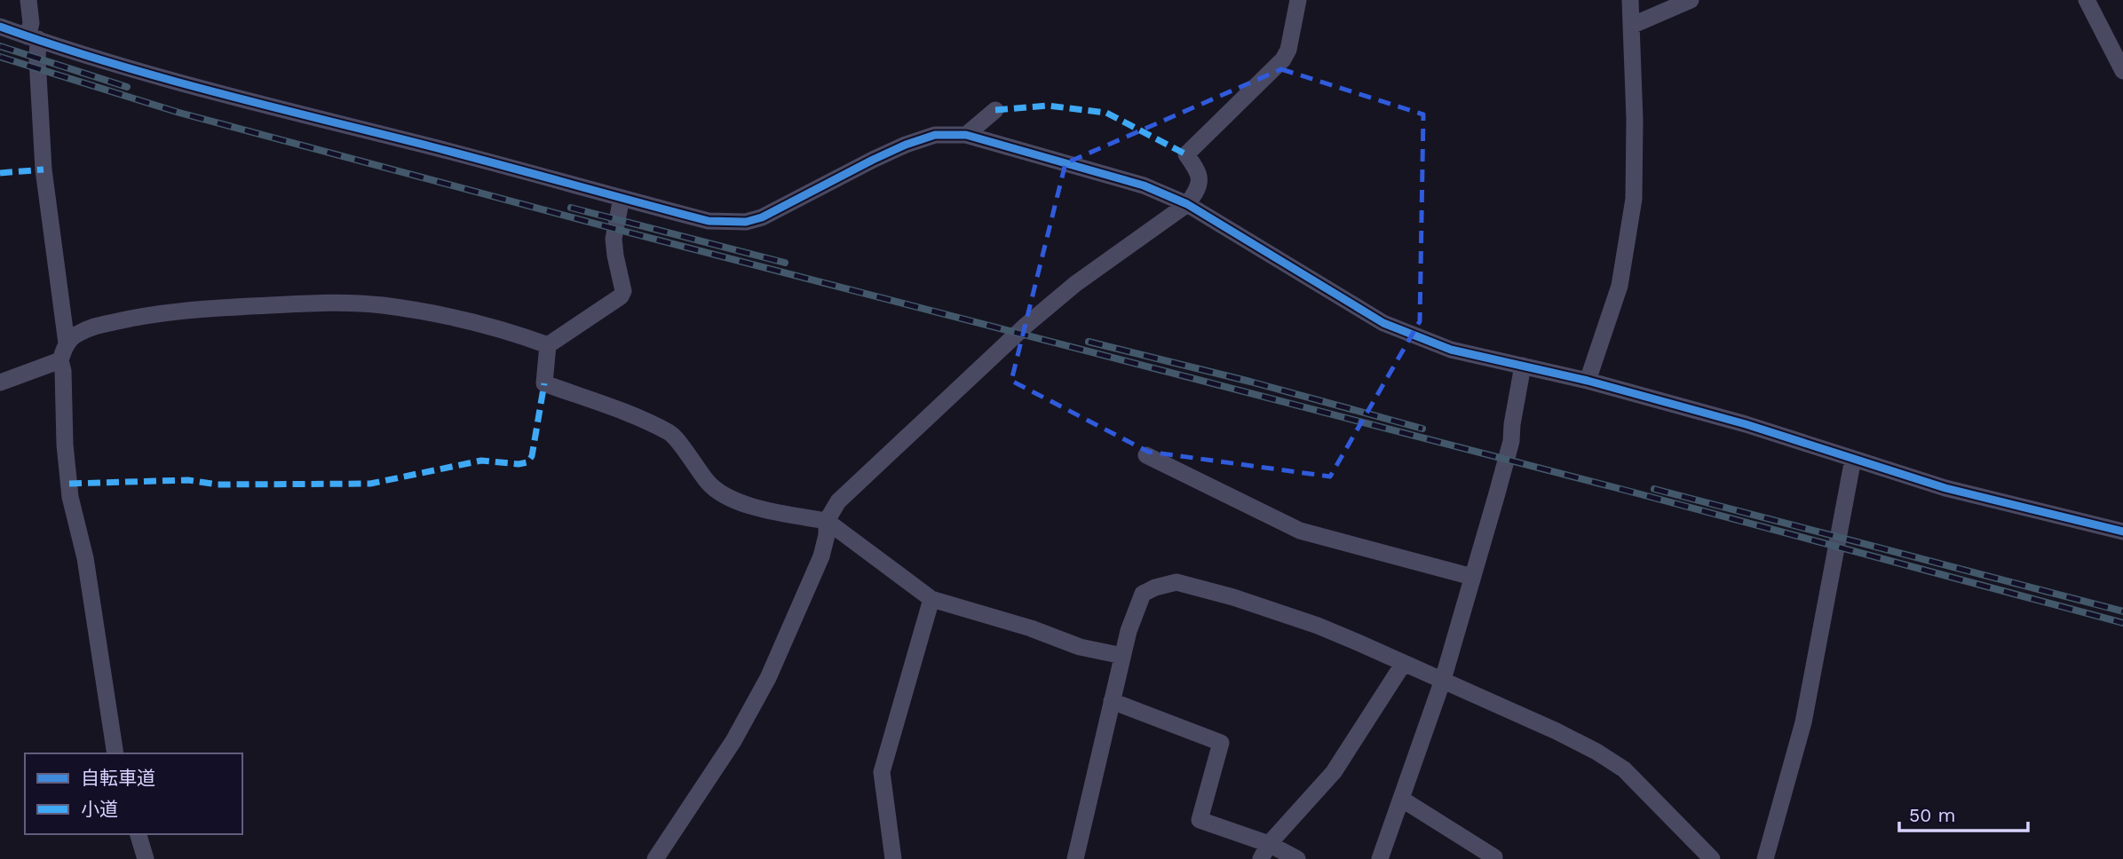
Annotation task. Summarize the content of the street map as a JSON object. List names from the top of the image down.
{
  "legend": ["自転車道", "小道"],
  "scale_bar": "50 m"
}
